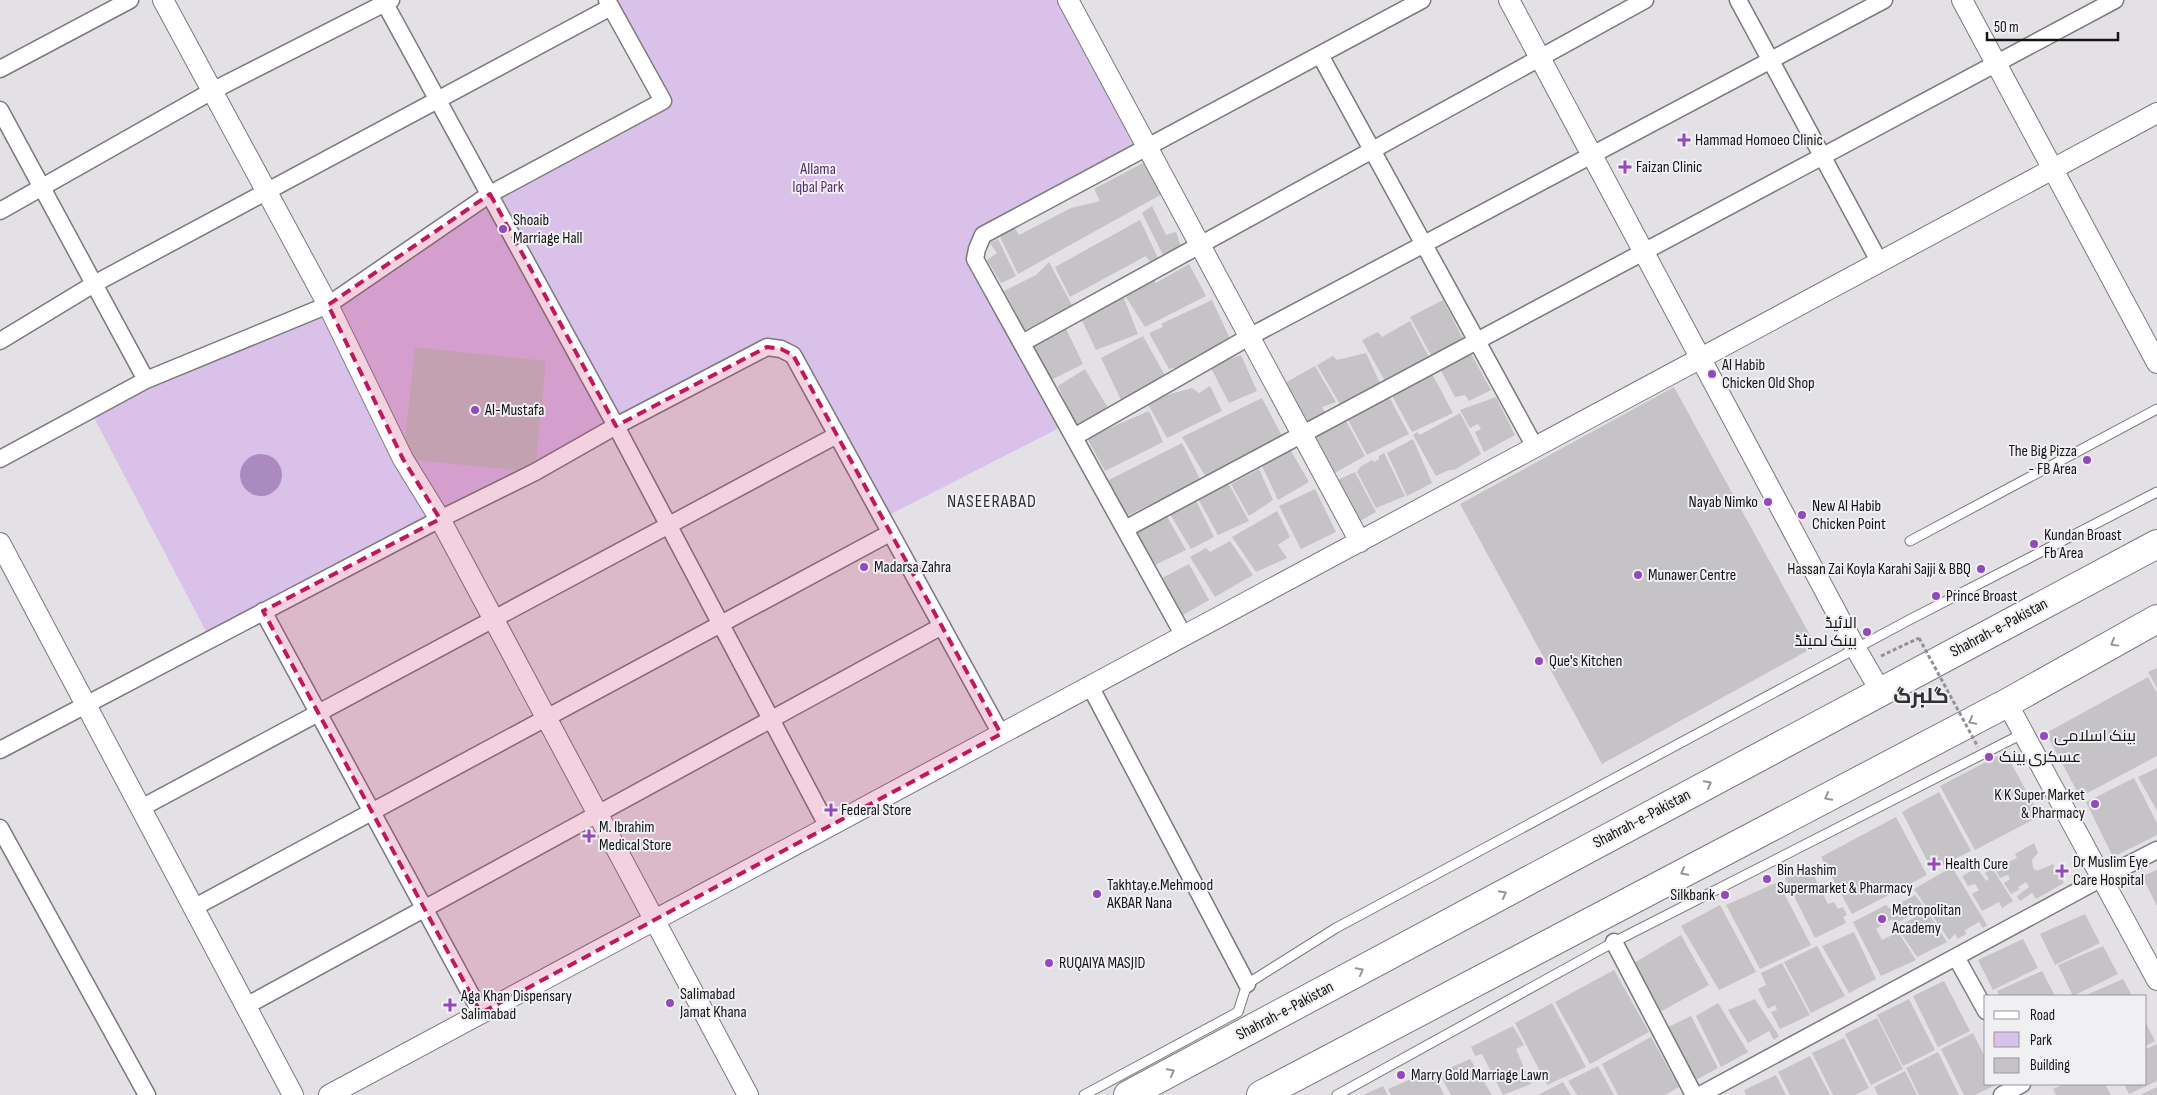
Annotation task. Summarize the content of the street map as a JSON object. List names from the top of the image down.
{
  "streets": {
    "highway": ["Shahrah-e-Pakistan"]
  },
  "districts": ["NASEERABAD", "گلبرگ"],
  "parks": ["Allama Iqbal Park"],
  "places": {
    "health": [
      "Hammad Homoeo Clinic",
      "Faizan Clinic",
      "Federal Store",
      "M. Ibrahim Medical Store",
      "Health Cure",
      "Dr Muslim Eye Care Hospital",
      "Aga Khan Dispensary Salimabad"
    ],
    "other": [
      "Shoaib Marriage Hall",
      "Al Habib Chicken Old Shop",
      "Al-Mustafa",
      "The Big Pizza - FB Area",
      "Nayab Nimko",
      "New Al Habib Chicken Point",
      "Kundan Broast Fb Area",
      "Madarsa Zahra",
      "Hassan Zai Koyla Karahi Sajji & BBQ",
      "Munawer Centre",
      "Prince Broast",
      "الائیڈ بینک لمیٹڈ",
      "Que's Kitchen",
      "بینک اسلامی",
      "عسکری بینک",
      "K K Super Market & Pharmacy",
      "Bin Hashim Supermarket & Pharmacy",
      "Takhtay.e.Mehmood AKBAR Nana",
      "Silkbank",
      "Metropolitan Academy",
      "RUQAIYA MASJID",
      "Salimabad Jamat Khana",
      "Marry Gold Marriage Lawn"
    ]
  },
  "legend": ["Road", "Park", "Building"],
  "scale_bar": "50 m"
}
